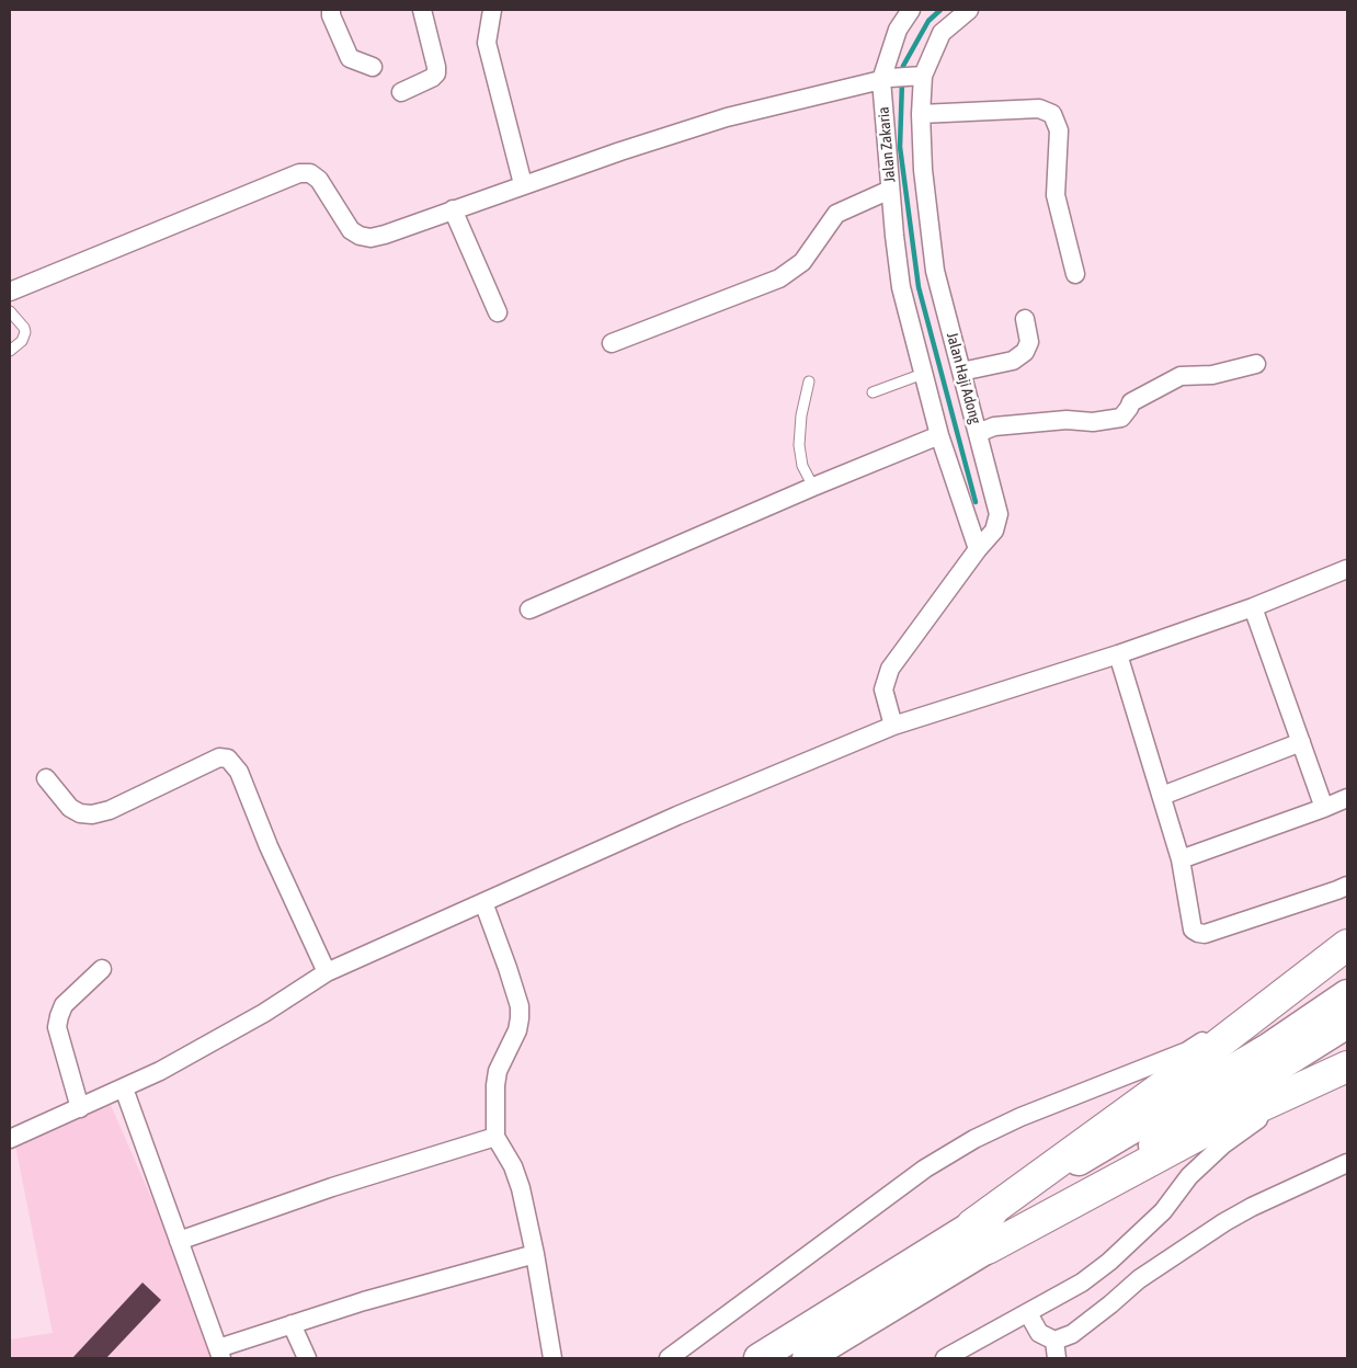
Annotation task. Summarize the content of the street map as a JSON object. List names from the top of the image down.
{
  "streets": {
    "street": ["Jalan Zakaria", "Jalan Haji Adong"]
  },
  "crossings": [
    ["Jalan Zakaria", "Jalan Haji Adong"]
  ]
}
